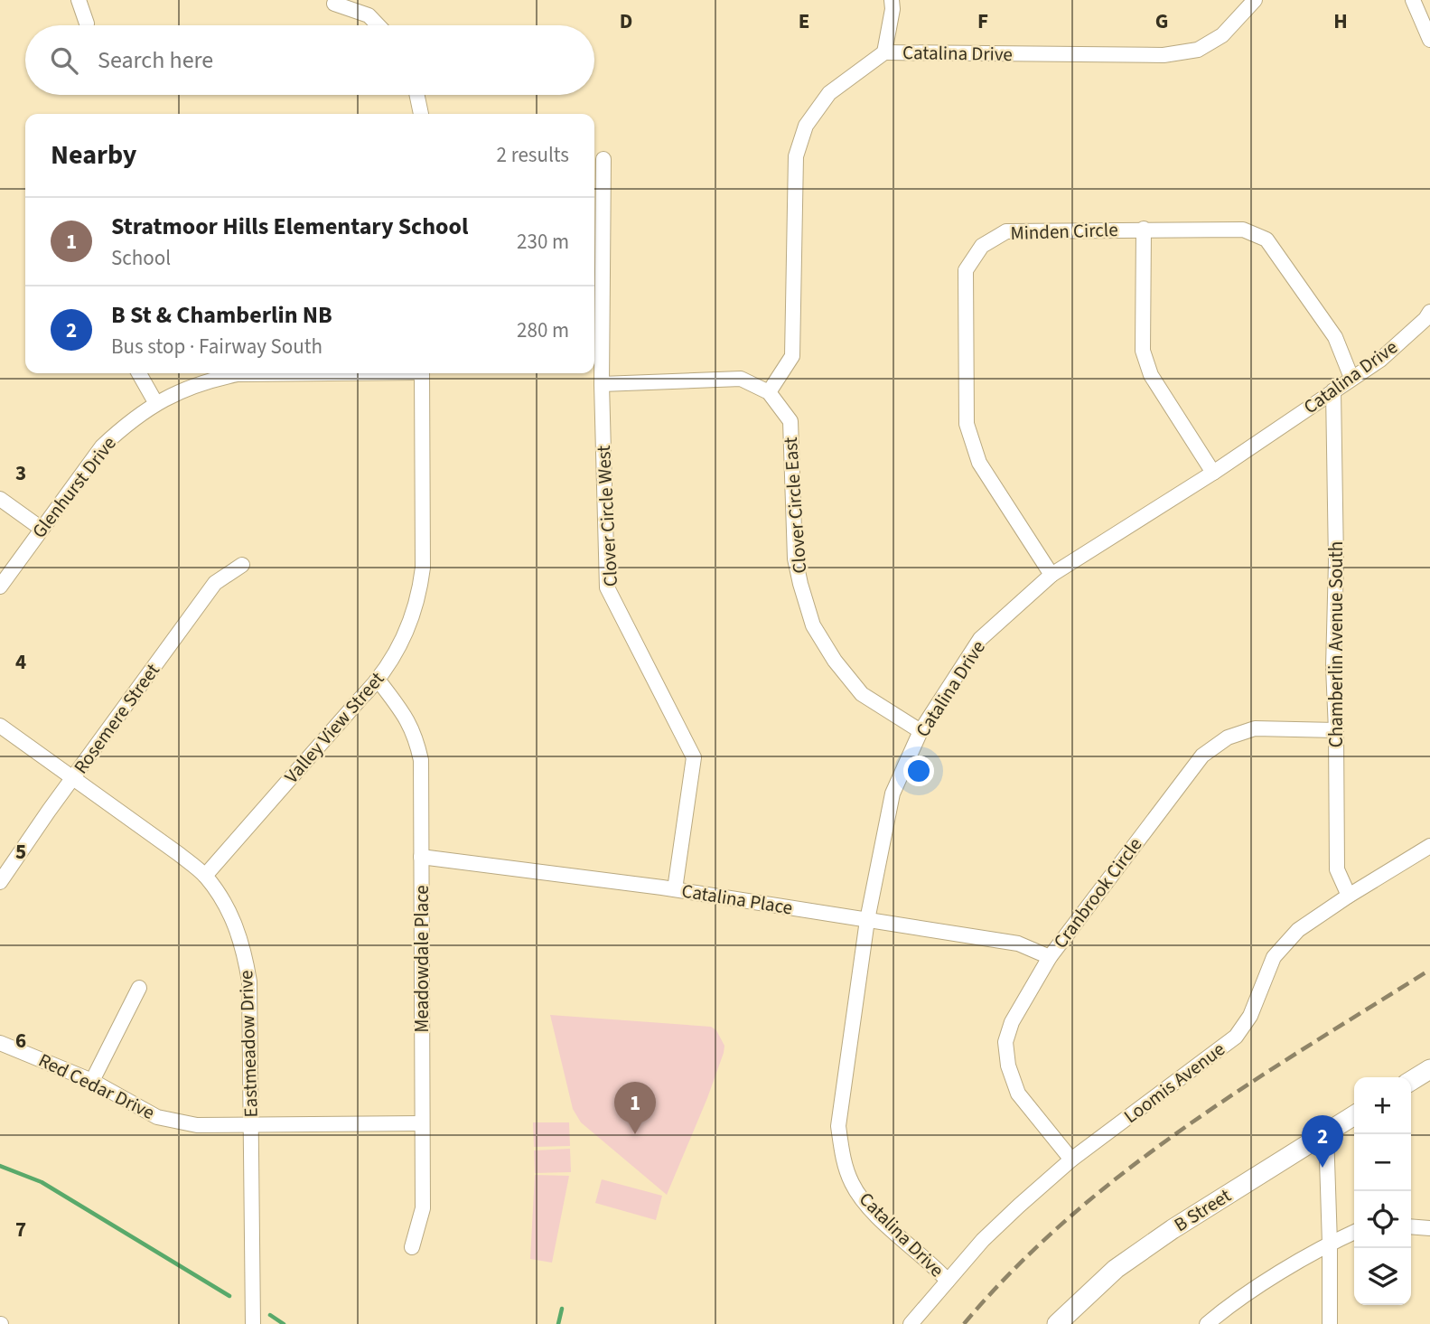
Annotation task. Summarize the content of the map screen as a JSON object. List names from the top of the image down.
{
  "streets": {
    "main road": ["B Street"],
    "street": [
      "Catalina Drive",
      "Minden Circle",
      "Glenhurst Drive",
      "Clover Circle East",
      "Clover Circle West",
      "Chamberlin Avenue South",
      "Rosemere Street",
      "Valley View Street",
      "Cranbrook Circle",
      "Catalina Place",
      "Meadowdale Place",
      "Eastmeadow Drive",
      "Loomis Avenue",
      "Red Cedar Drive"
    ]
  },
  "crossings": [
    ["Catalina Drive", "Minden Circle"],
    ["Catalina Drive", "Clover Circle East"],
    ["Catalina Drive", "Chamberlin Avenue South"],
    ["Catalina Drive", "Catalina Place"],
    ["Catalina Drive", "Loomis Avenue"],
    ["Clover Circle West", "Catalina Place"],
    ["Chamberlin Avenue South", "Cranbrook Circle"],
    ["Chamberlin Avenue South", "Loomis Avenue"],
    ["Rosemere Street", "Eastmeadow Drive"],
    ["Valley View Street", "Meadowdale Place"],
    ["Valley View Street", "Eastmeadow Drive"],
    ["Cranbrook Circle", "Catalina Place"],
    ["Cranbrook Circle", "Loomis Avenue"],
    ["Catalina Place", "Meadowdale Place"],
    ["Meadowdale Place", "Red Cedar Drive"],
    ["Eastmeadow Drive", "Red Cedar Drive"]
  ],
  "page": {
    "search": "Search here",
    "heading": ["Nearby", "2 results"],
    "list": [
      {
        "mark": "1",
        "name": "Stratmoor Hills Elementary School",
        "note": "School",
        "value": "230 m"
      },
      {
        "mark": "2",
        "name": "B St & Chamberlin NB",
        "note": "Bus stop · Fairway South",
        "value": "280 m"
      }
    ],
    "map_buttons": ["+", "−"],
    "pins": ["1", "2"]
  },
  "grid": {
    "columns": [
      "D",
      "E",
      "F",
      "G",
      "H"
    ],
    "rows": [
      "3",
      "4",
      "5",
      "6",
      "7"
    ]
  }
}
